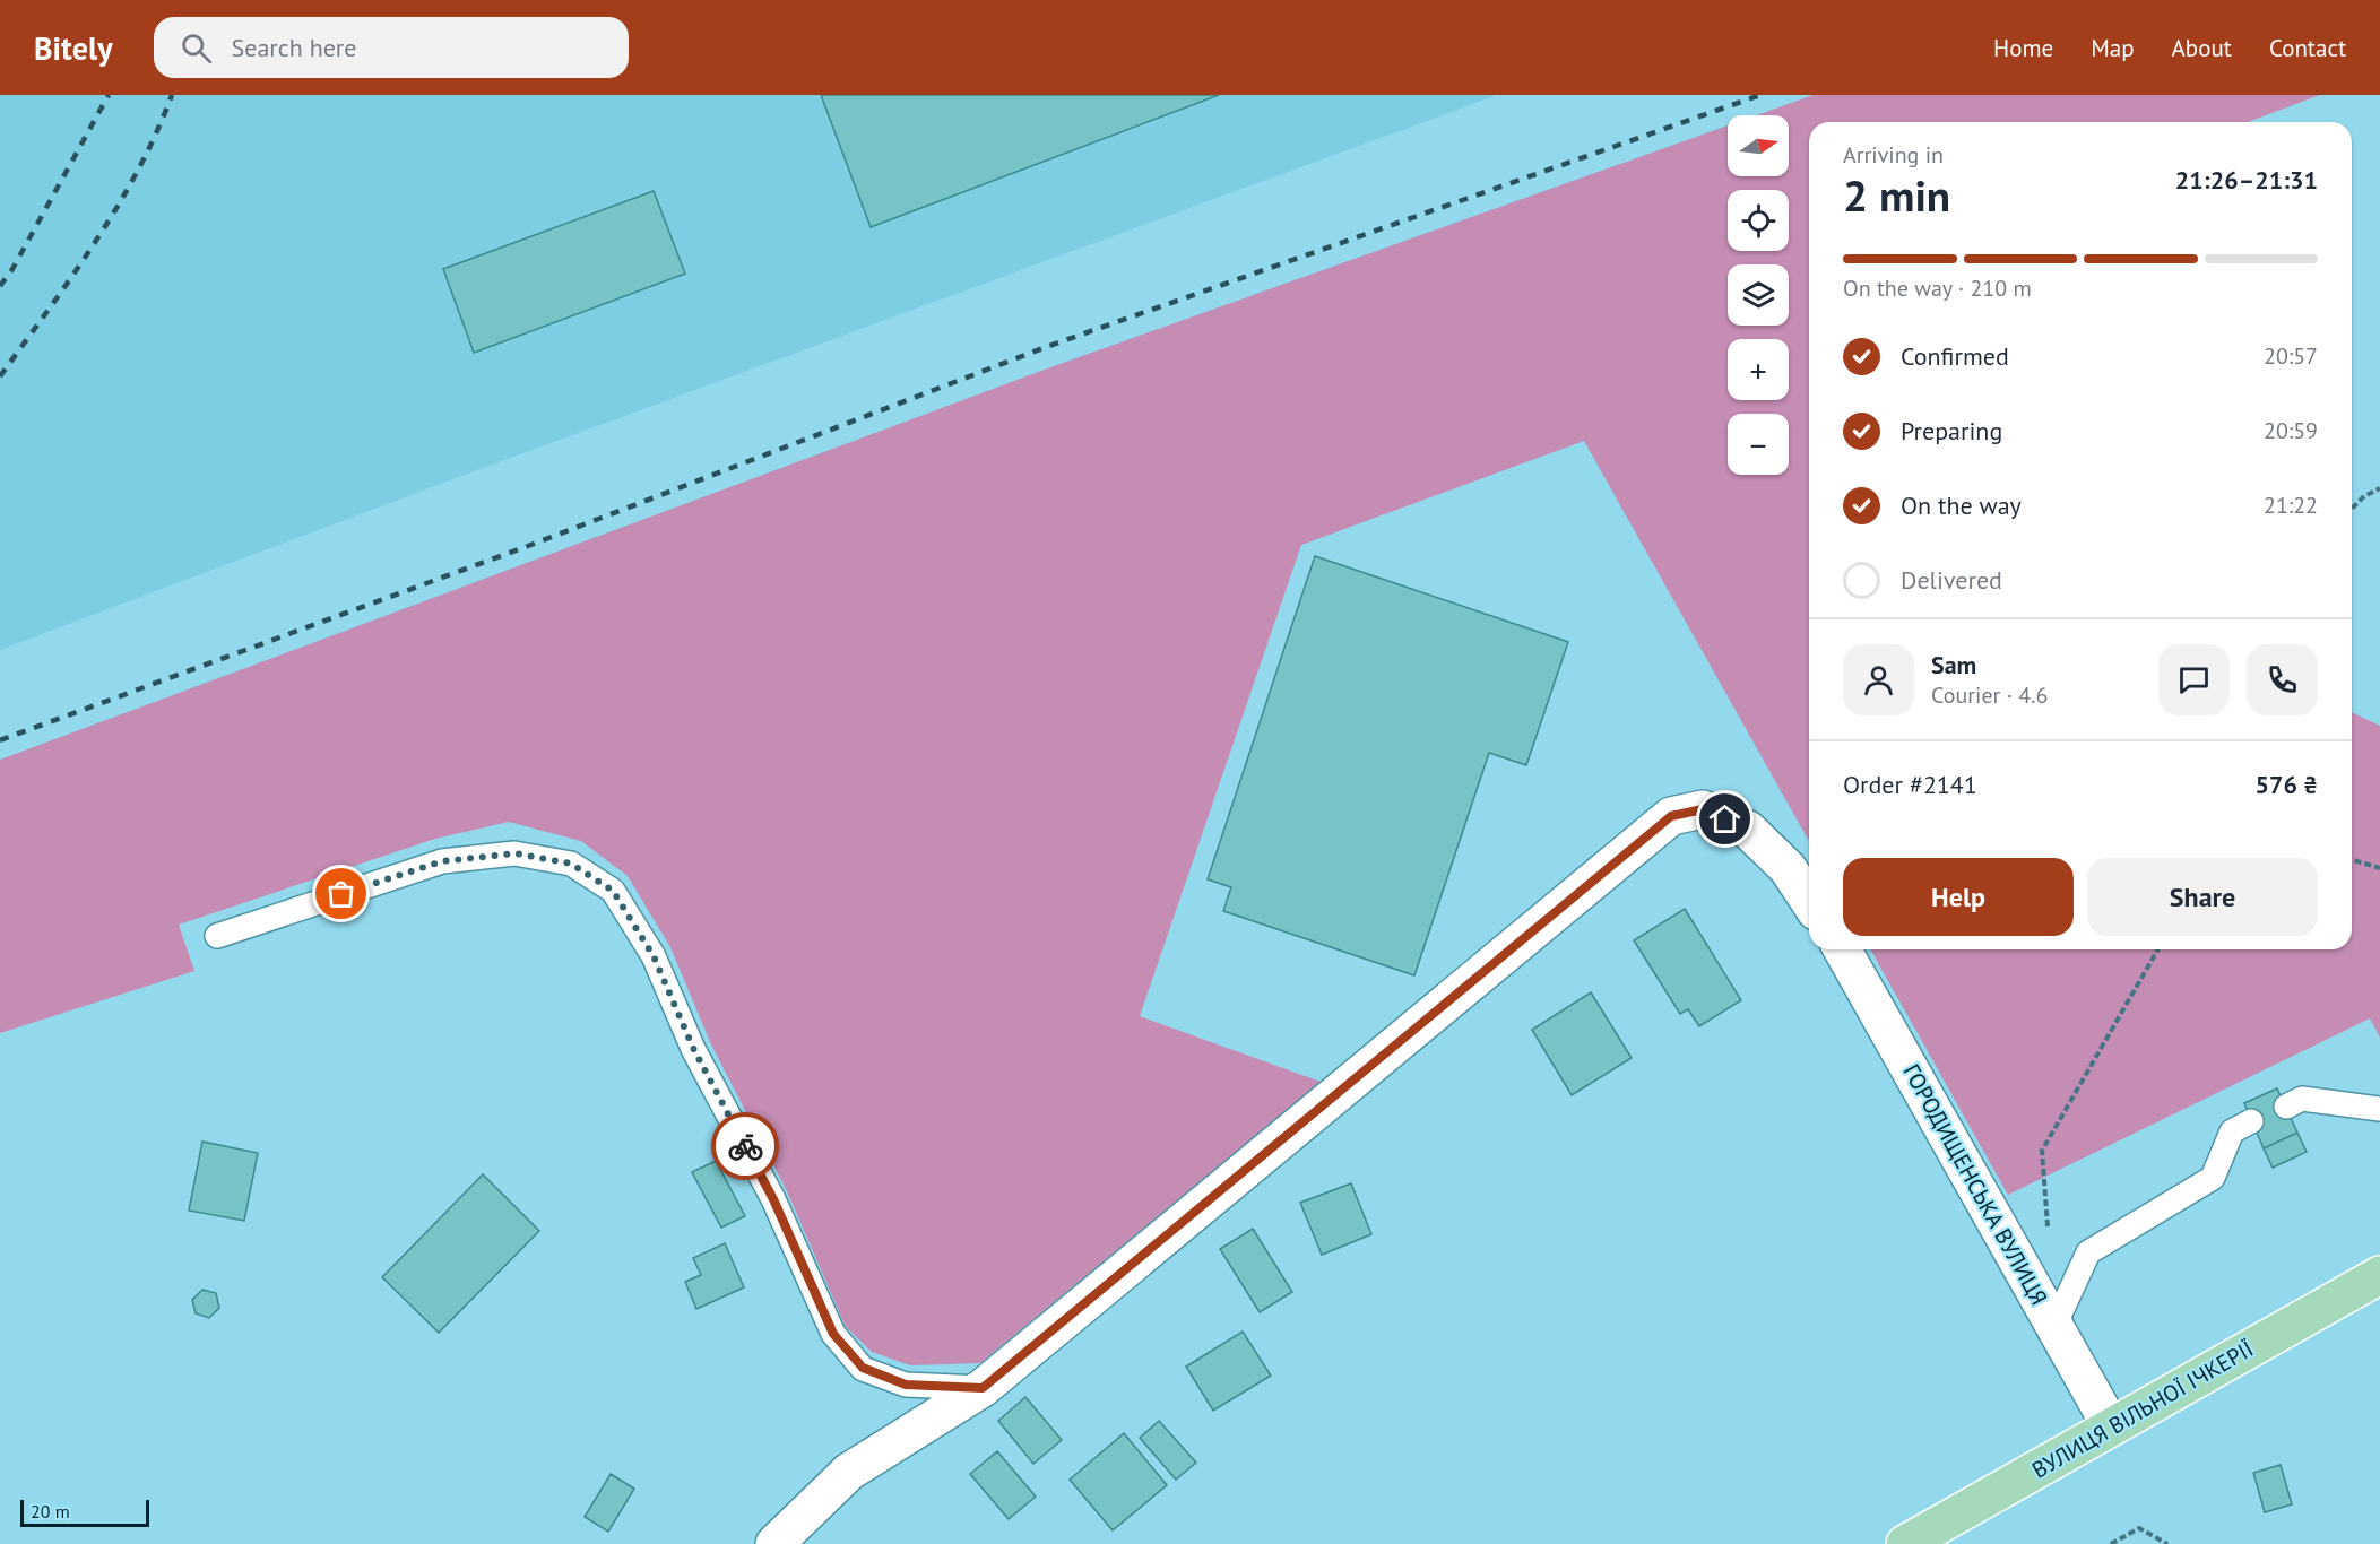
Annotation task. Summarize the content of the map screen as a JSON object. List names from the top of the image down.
{
  "streets": {
    "main road": ["ВУЛИЦЯ ВІЛЬНОЇ ІЧКЕРІЇ"],
    "street": ["ГОРОДИЩЕНСЬКА ВУЛИЦЯ"]
  },
  "crossings": [
    ["ГОРОДИЩЕНСЬКА ВУЛИЦЯ", "ВУЛИЦЯ ВІЛЬНОЇ ІЧКЕРІЇ"]
  ],
  "scale_bar": "20 m",
  "north": "right",
  "page": {
    "header": "Bitely",
    "search": "Search here",
    "nav": [
      "Home",
      "Map",
      "About",
      "Contact"
    ],
    "map_buttons": ["+", "−"],
    "heading": ["2 min", "Arriving in", "21:26–21:31"],
    "panel": [
      "Sam",
      "Courier · 4.6",
      "Order #2141",
      "576 ₴"
    ],
    "bar": "On the way · 210 m",
    "list": [
      ["Confirmed", "20:57"],
      ["Preparing", "20:59"],
      ["On the way", "21:22"],
      "Delivered"
    ],
    "buttons": ["Help", "Share"],
    "scale": "20 m"
  }
}
